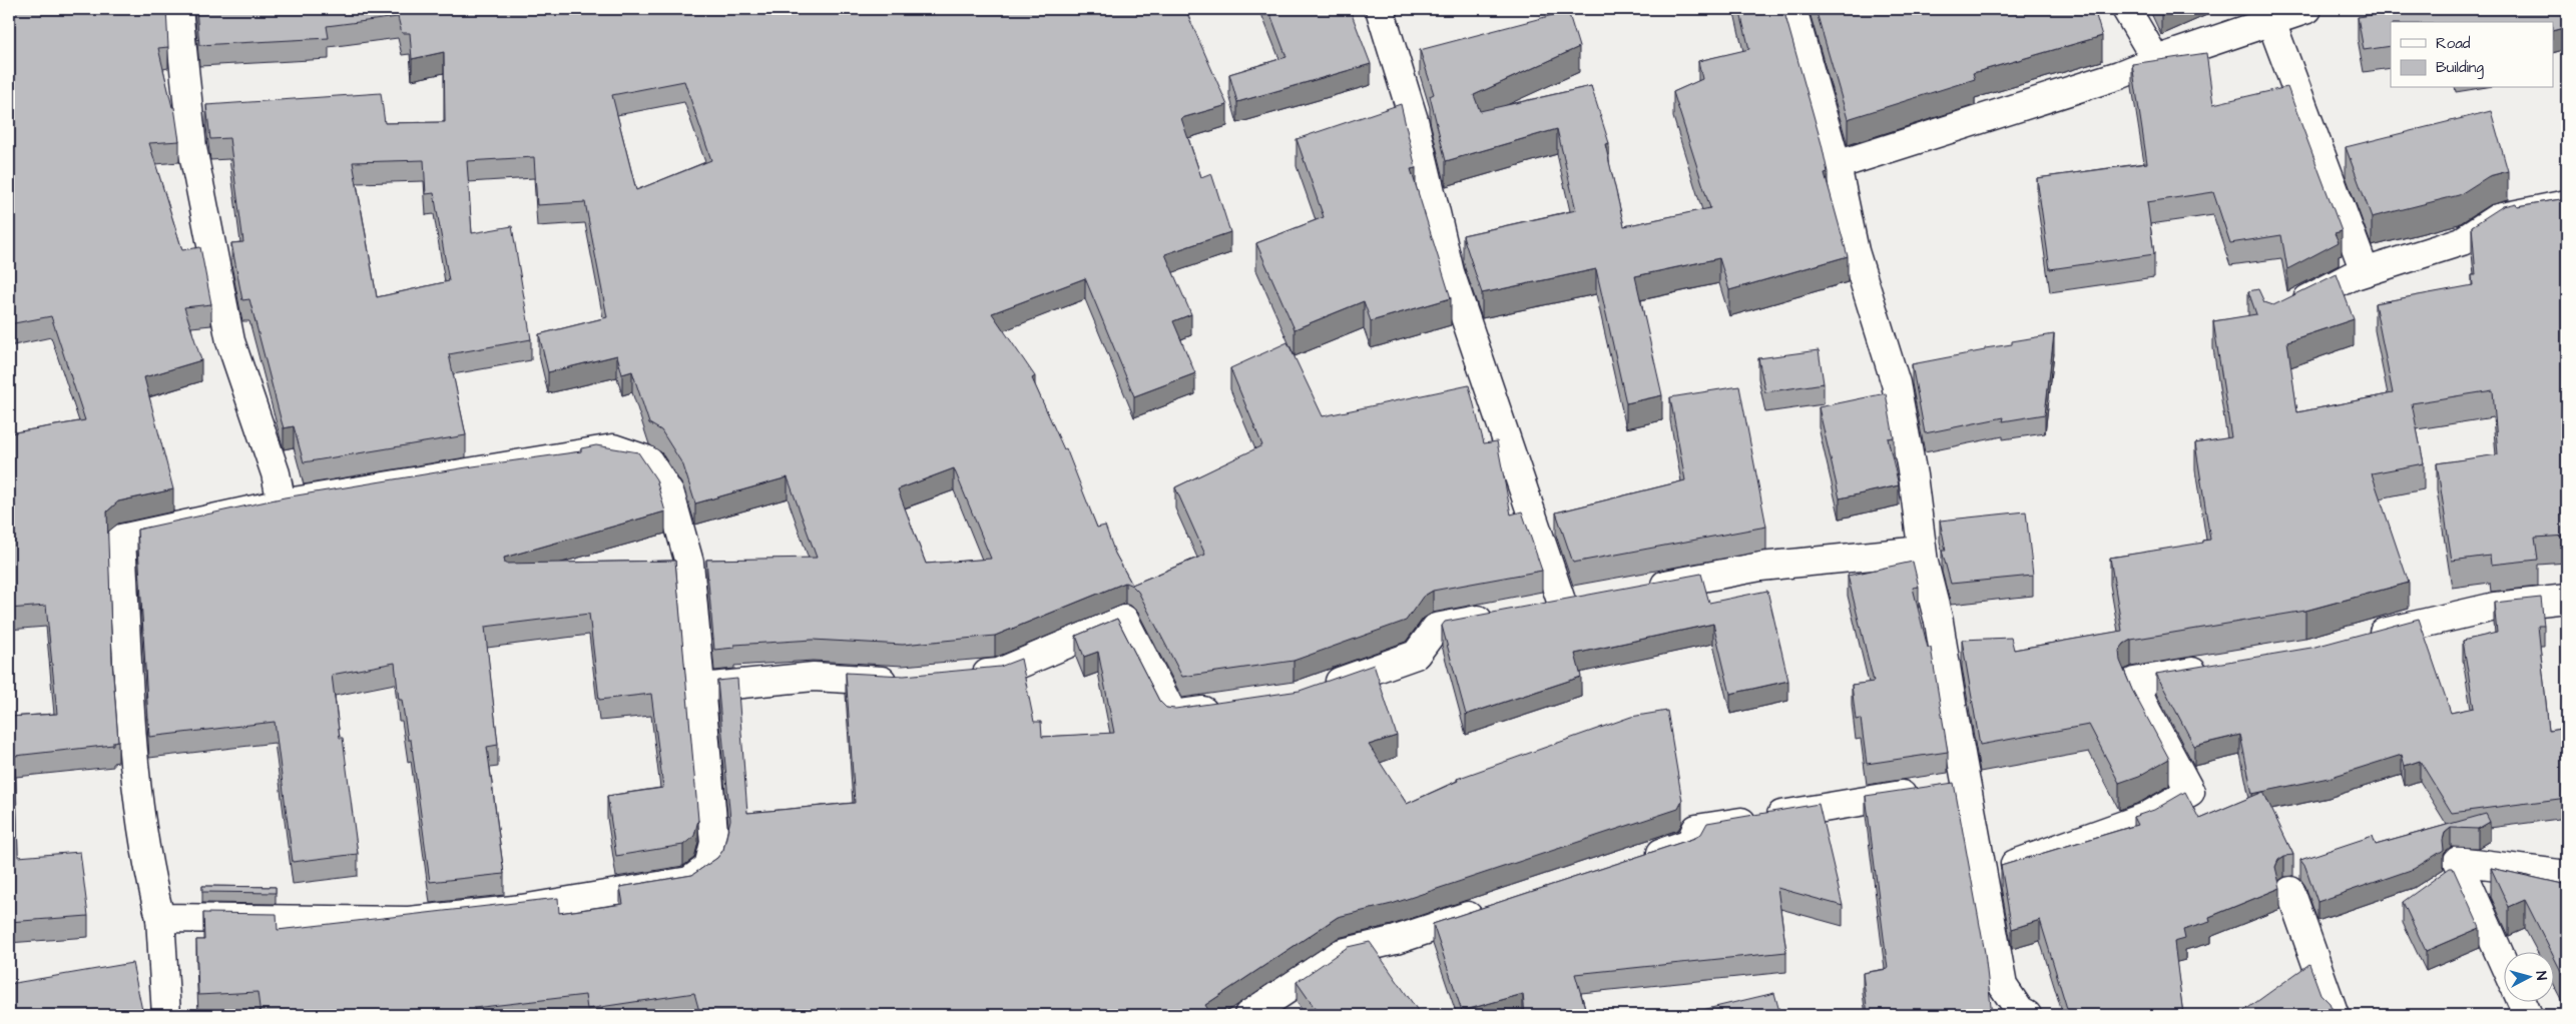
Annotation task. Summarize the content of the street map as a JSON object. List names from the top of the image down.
{
  "legend": ["Road", "Building"],
  "north": "right"
}
